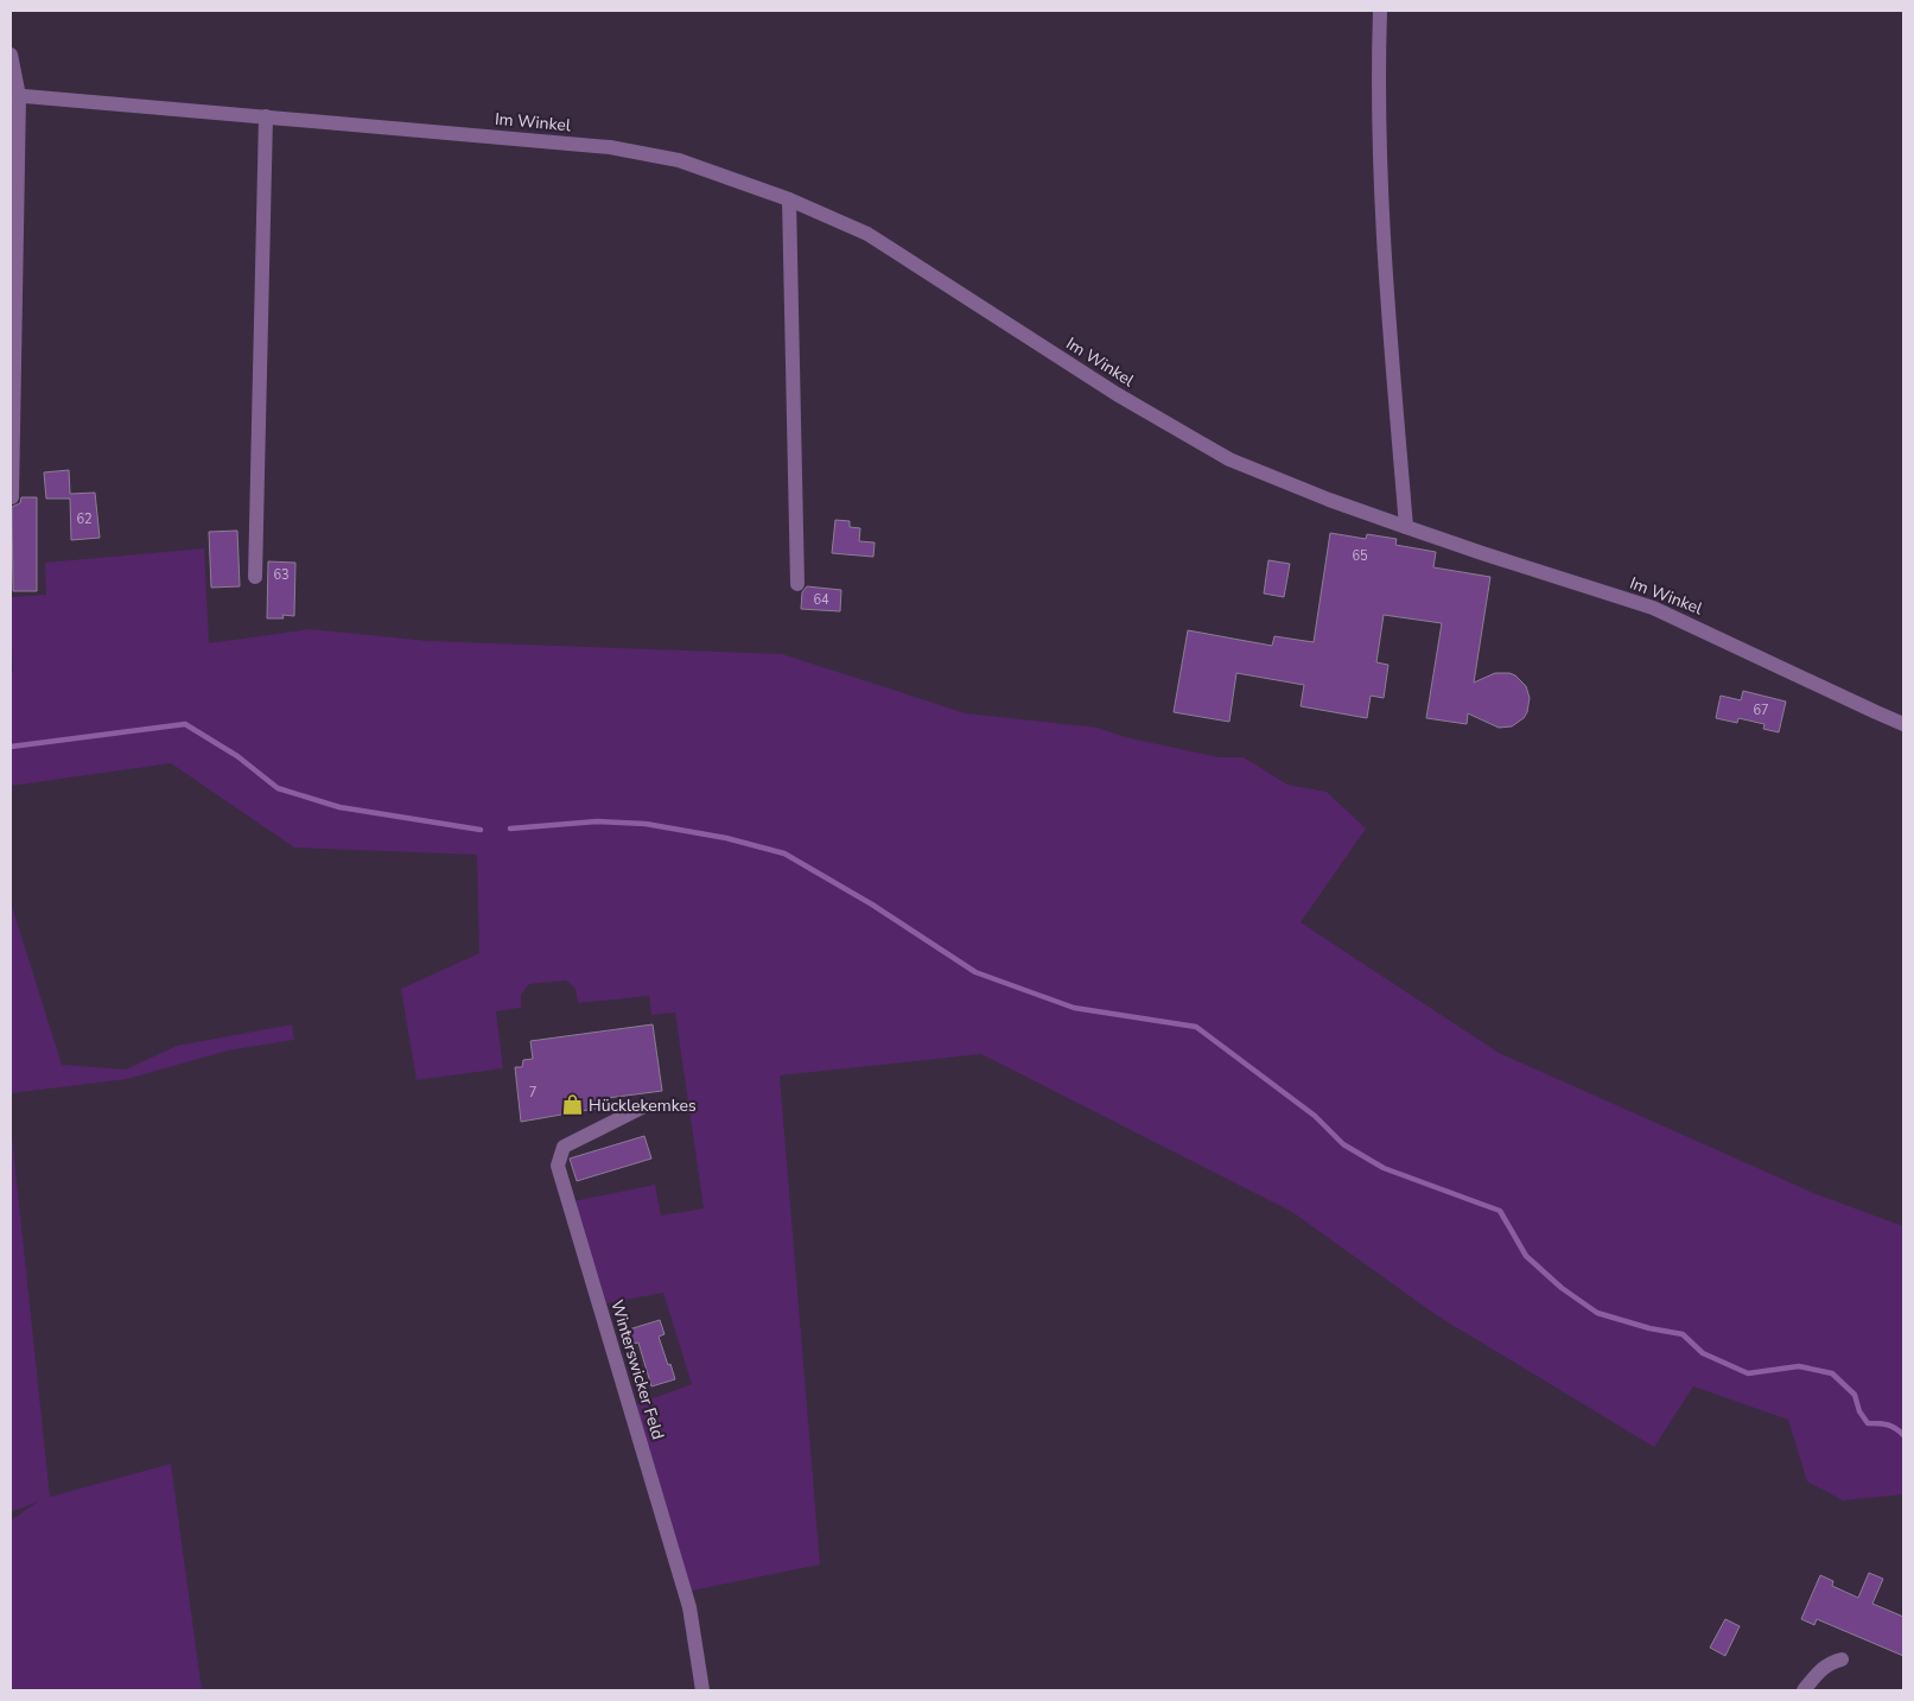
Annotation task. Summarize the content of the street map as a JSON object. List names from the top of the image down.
{
  "streets": {
    "street": ["Im Winkel", "Winterswicker Feld"]
  },
  "places": {
    "shop": ["Hücklekemkes"]
  },
  "house_numbers": [
    "62",
    "65",
    "63",
    "64",
    "67",
    "7"
  ]
}
